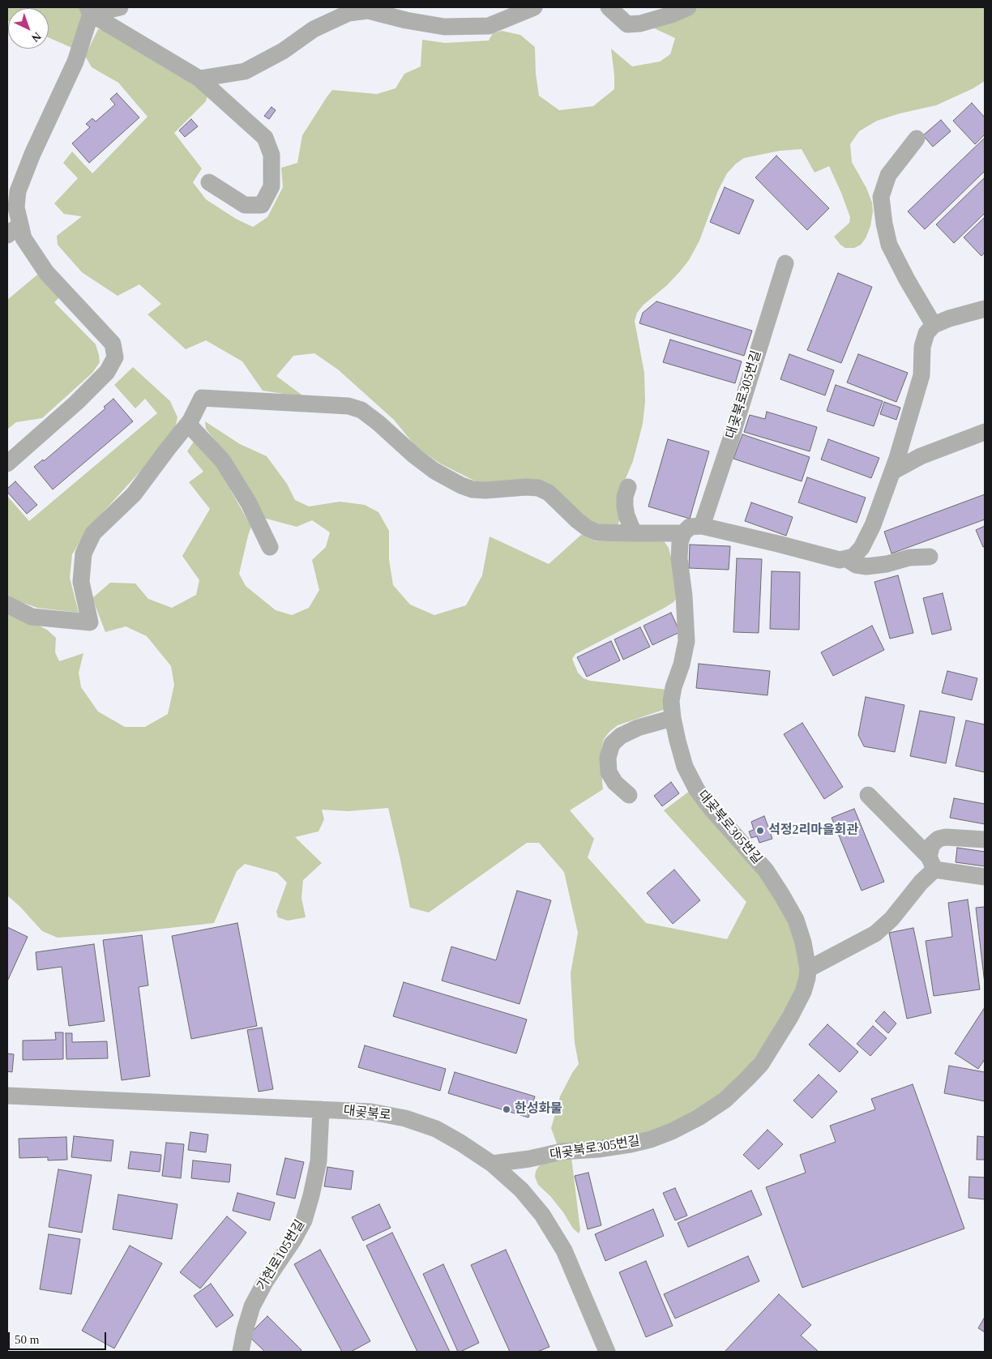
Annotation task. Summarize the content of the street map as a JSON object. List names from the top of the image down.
{
  "streets": {
    "street": ["대곶북로305번길", "대곶북로", "가현로105번길"]
  },
  "crossings": [
    ["대곶북로305번길", "대곶북로"],
    ["대곶북로", "가현로105번길"]
  ],
  "places": ["석정2리마을회관", "한성화물"],
  "scale_bar": "50 m",
  "north": "bottom right"
}
